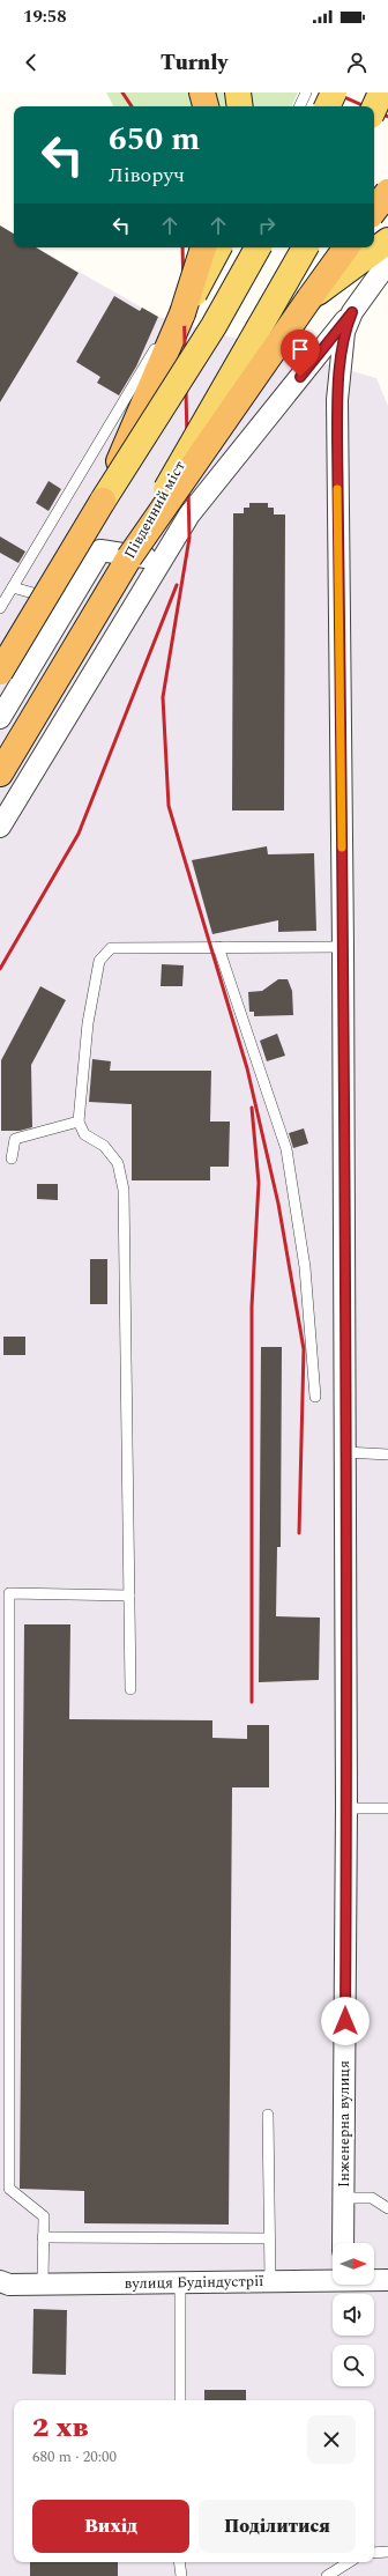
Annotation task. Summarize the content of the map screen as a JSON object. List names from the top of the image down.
{
  "streets": {
    "highway": ["Південний міст"],
    "street": ["Інженерна вулиця", "вулиця Будіндустрії"]
  },
  "north": "right",
  "page": {
    "status": "19:58",
    "header": "Turnly",
    "turn": ["650 m", "Ліворуч"],
    "heading": ["2 хв", "680 m · 20:00"],
    "buttons": ["Вихід", "Поділитися"]
  }
}
